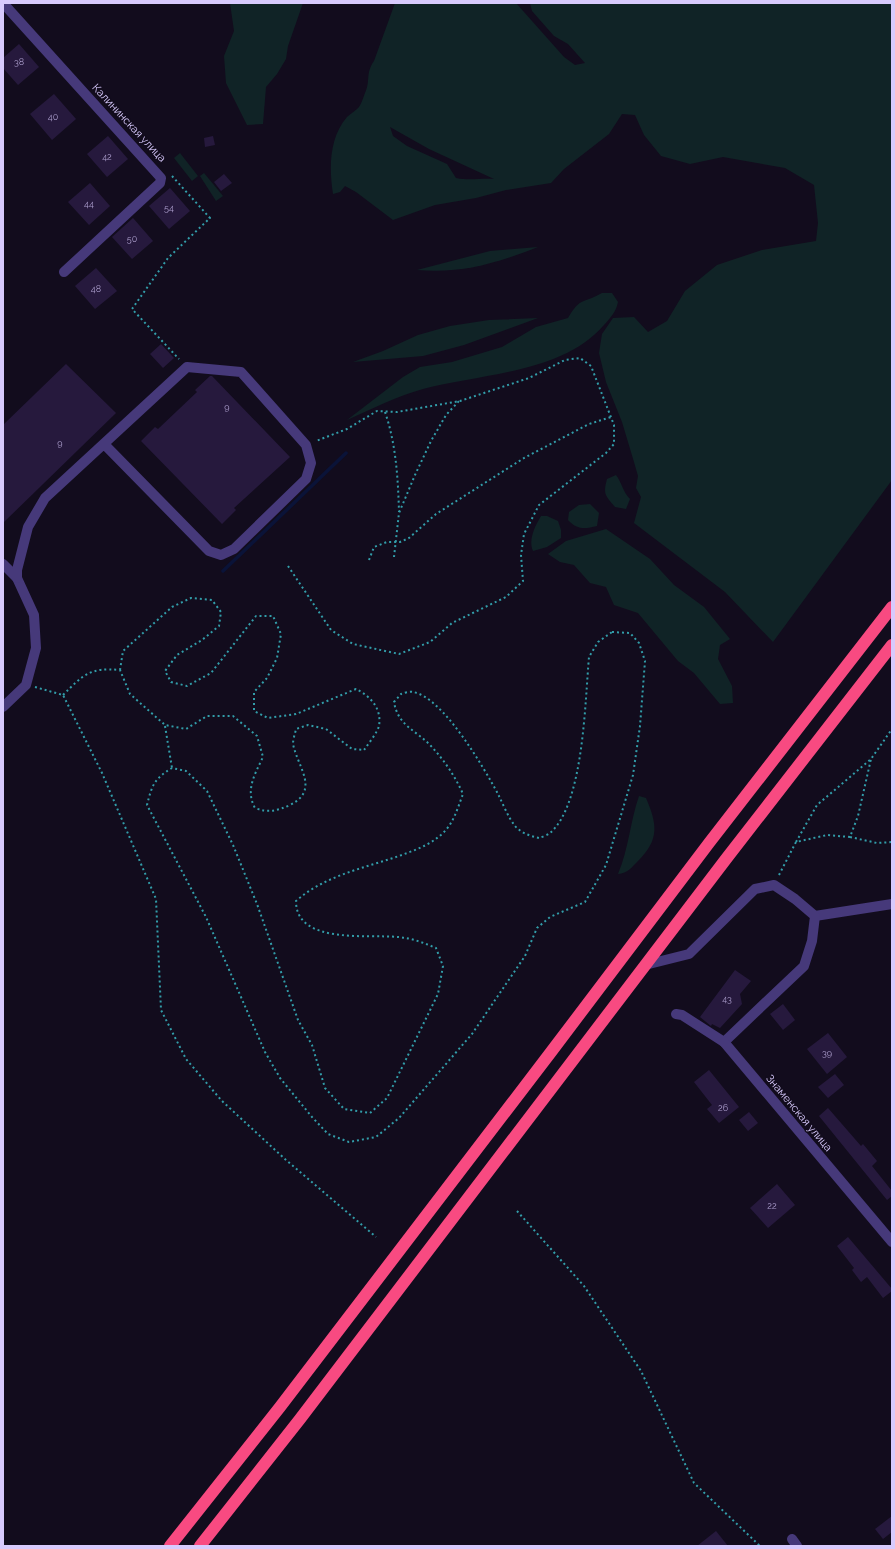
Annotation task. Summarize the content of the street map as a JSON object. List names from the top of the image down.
{
  "streets": {
    "street": ["Калининская улица", "Знаменская улица"]
  },
  "house_numbers": [
    "38",
    "40",
    "42",
    "44",
    "54",
    "50",
    "48",
    "9",
    "9",
    "43",
    "39",
    "26",
    "22"
  ]
}
